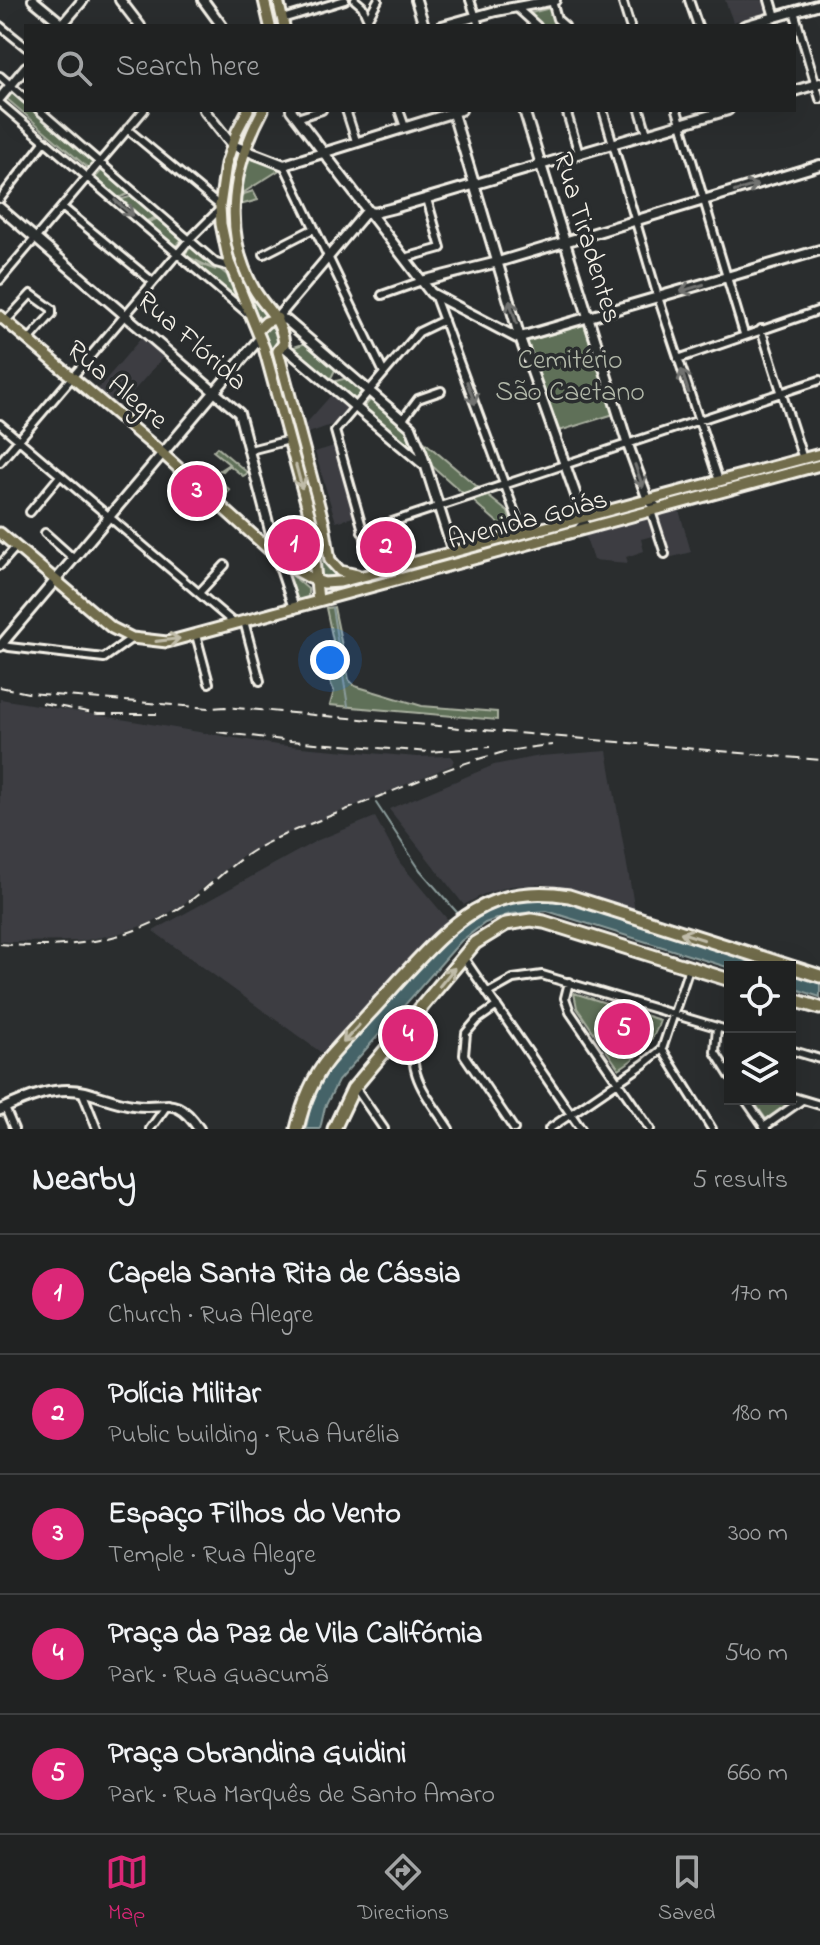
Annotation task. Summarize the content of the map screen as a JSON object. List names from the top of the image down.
{
  "streets": {
    "main road": ["Rua Alegre", "Avenida Goiás"],
    "street": ["Rua Tiradentes", "Rua Flórida"]
  },
  "crossings": [
    ["Rua Tiradentes", "Avenida Goiás"],
    ["Rua Flórida", "Rua Alegre"],
    ["Rua Flórida", "Avenida Goiás"],
    ["Rua Alegre", "Avenida Goiás"]
  ],
  "parks": ["Cemitério São Caetano"],
  "page": {
    "search": "Search here",
    "pins": [
      "3",
      "1",
      "2",
      "5",
      "4"
    ],
    "heading": ["Nearby", "5 results"],
    "list": [
      {
        "mark": "1",
        "name": "Capela Santa Rita de Cássia",
        "note": "Church · Rua Alegre",
        "value": "170 m"
      },
      {
        "mark": "2",
        "name": "Polícia Militar",
        "note": "Public building · Rua Aurélia",
        "value": "180 m"
      },
      {
        "mark": "3",
        "name": "Espaço Filhos do Vento",
        "note": "Temple · Rua Alegre",
        "value": "300 m"
      },
      {
        "mark": "4",
        "name": "Praça da Paz de Vila Califórnia",
        "note": "Park · Rua Guacumã",
        "value": "540 m"
      },
      {
        "mark": "5",
        "name": "Praça Obrandina Guidini",
        "note": "Park · Rua Marquês de Santo Amaro",
        "value": "660 m"
      }
    ],
    "nav": ["Map", "Directions", "Saved"]
  }
}
